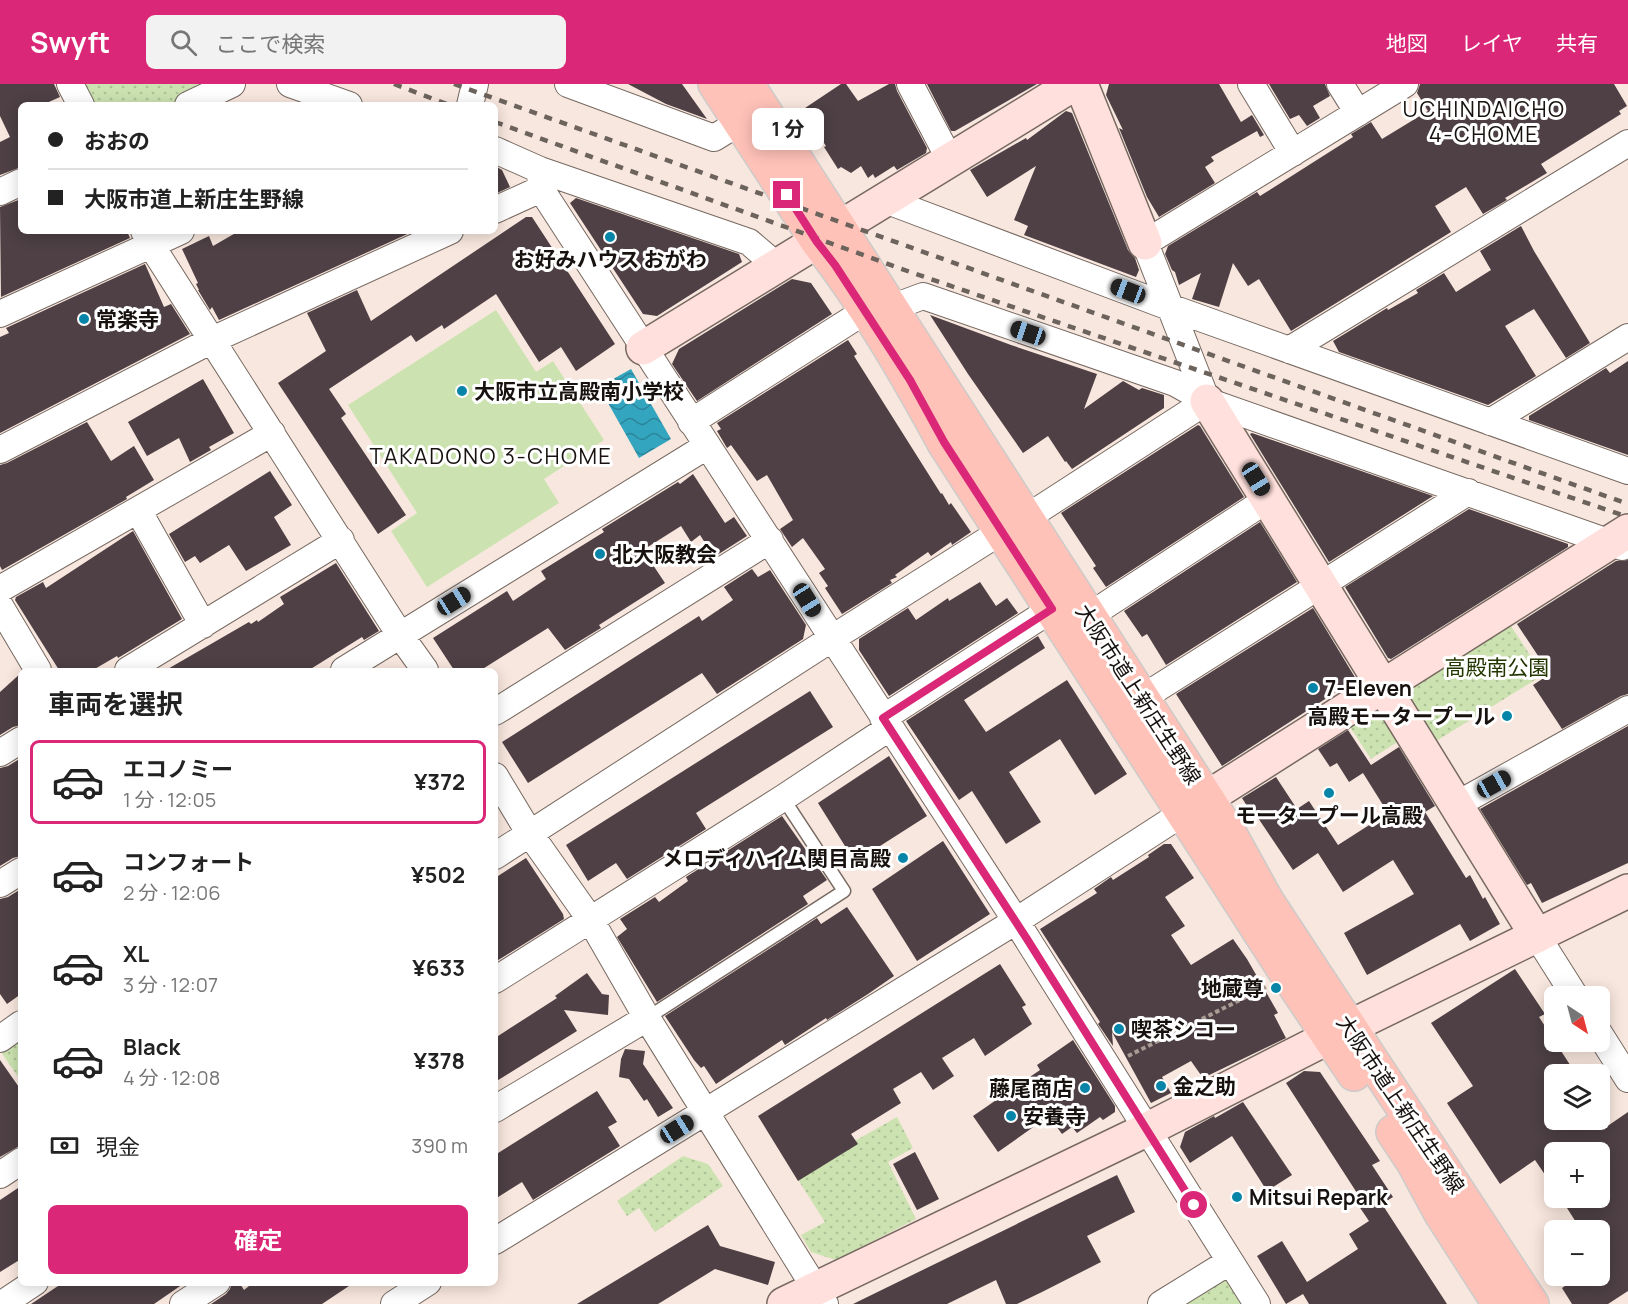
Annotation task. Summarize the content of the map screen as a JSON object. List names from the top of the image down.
{
  "streets": {
    "main road": ["大阪市道上新庄生野線"]
  },
  "districts": ["UCHINDAICHO 4-CHOME", "TAKADONO 3-CHOME"],
  "parks": ["高殿南公園"],
  "places": [
    "お好みハウス おがわ",
    "常楽寺",
    "大阪市立高殿南小学校",
    "北大阪教会",
    "7-Eleven",
    "高殿モータープール",
    "モータープール高殿",
    "メロディハイム関目高殿",
    "地蔵尊",
    "喫茶シコー",
    "金之助",
    "藤尾商店",
    "安養寺",
    "Mitsui Repark"
  ],
  "north": "bottom right",
  "page": {
    "header": "Swyft",
    "search": "ここで検索",
    "nav": ["地図", "レイヤ", "共有"],
    "banner": ["おおの", "大阪市道上新庄生野線"],
    "bubble": "1 分",
    "heading": "車両を選択",
    "list": [
      {
        "name": "エコノミー",
        "note": "1 分 · 12:05",
        "value": "¥372"
      },
      {
        "name": "コンフォート",
        "note": "2 分 · 12:06",
        "value": "¥502"
      },
      {
        "name": "XL",
        "note": "3 分 · 12:07",
        "value": "¥633"
      },
      {
        "name": "Black",
        "note": "4 分 · 12:08",
        "value": "¥378"
      }
    ],
    "map_buttons": ["+", "−"],
    "pay": ["現金", "390 m"],
    "buttons": "確定"
  }
}
